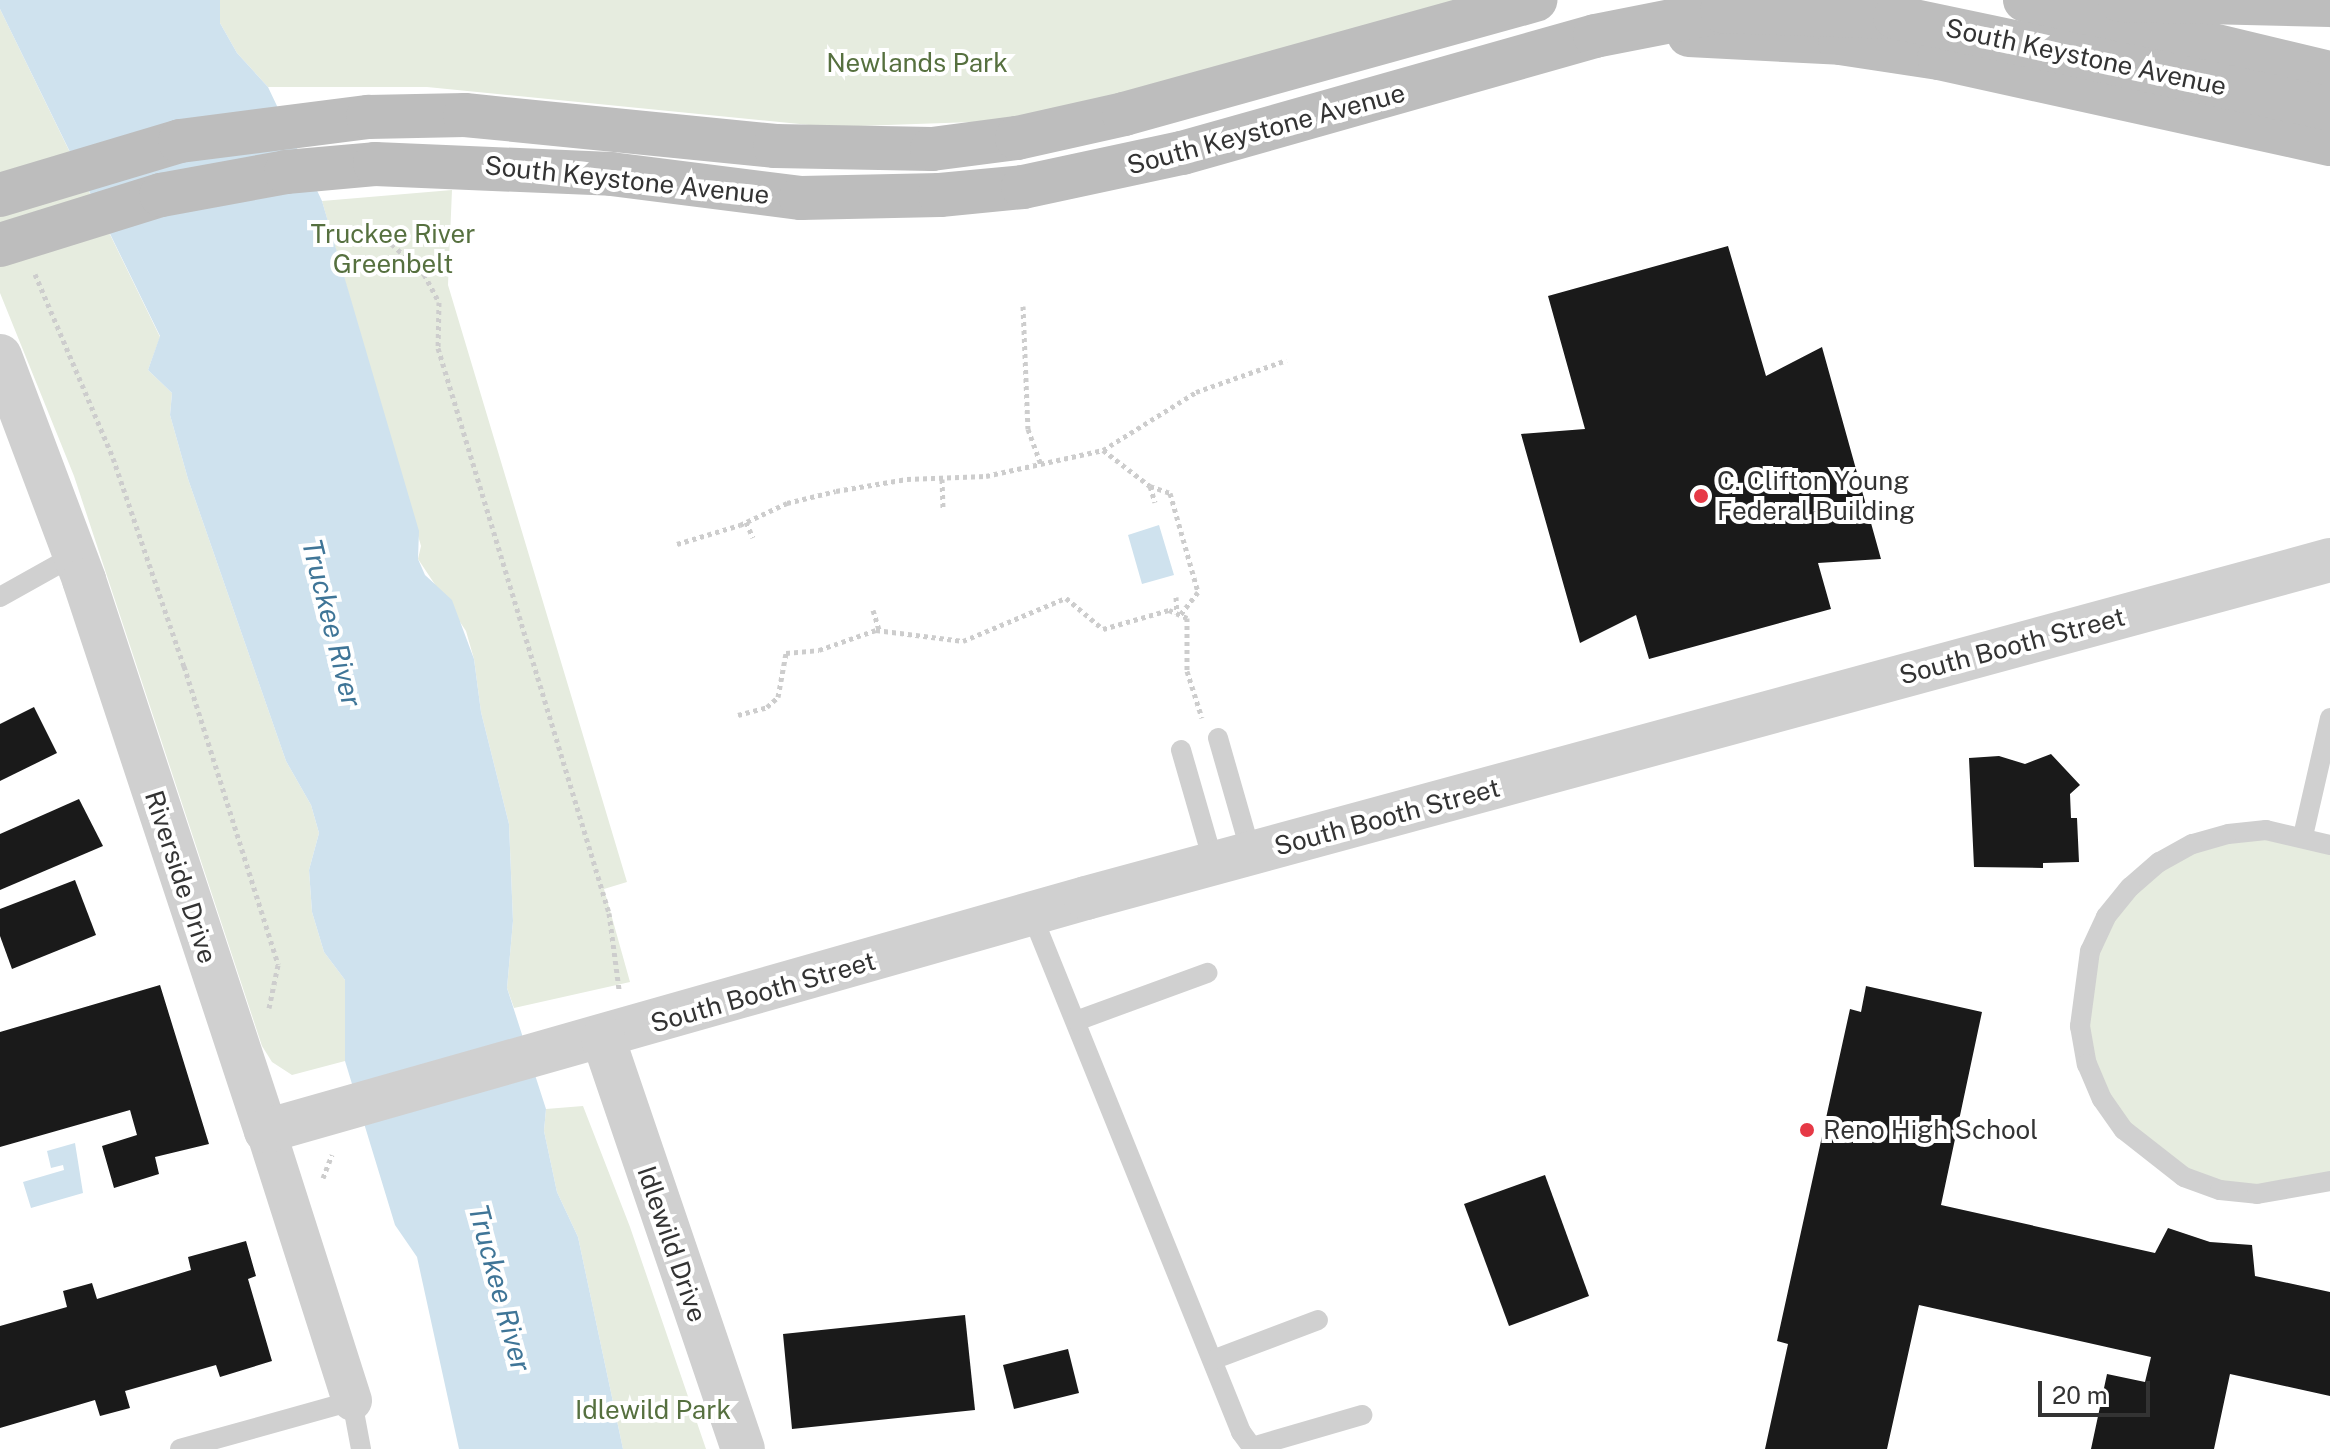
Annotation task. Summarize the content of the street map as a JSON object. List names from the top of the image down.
{
  "streets": {
    "main road": ["South Keystone Avenue"],
    "street": ["South Booth Street", "Riverside Drive", "Idlewild Drive"]
  },
  "crossings": [
    ["South Booth Street", "Riverside Drive"],
    ["South Booth Street", "Idlewild Drive"]
  ],
  "water": ["Truckee River"],
  "parks": ["Newlands Park", "Truckee River Greenbelt", "Idlewild Park"],
  "places": ["C. Clifton Young Federal Building", "Reno High School"],
  "scale_bar": "20 m"
}
